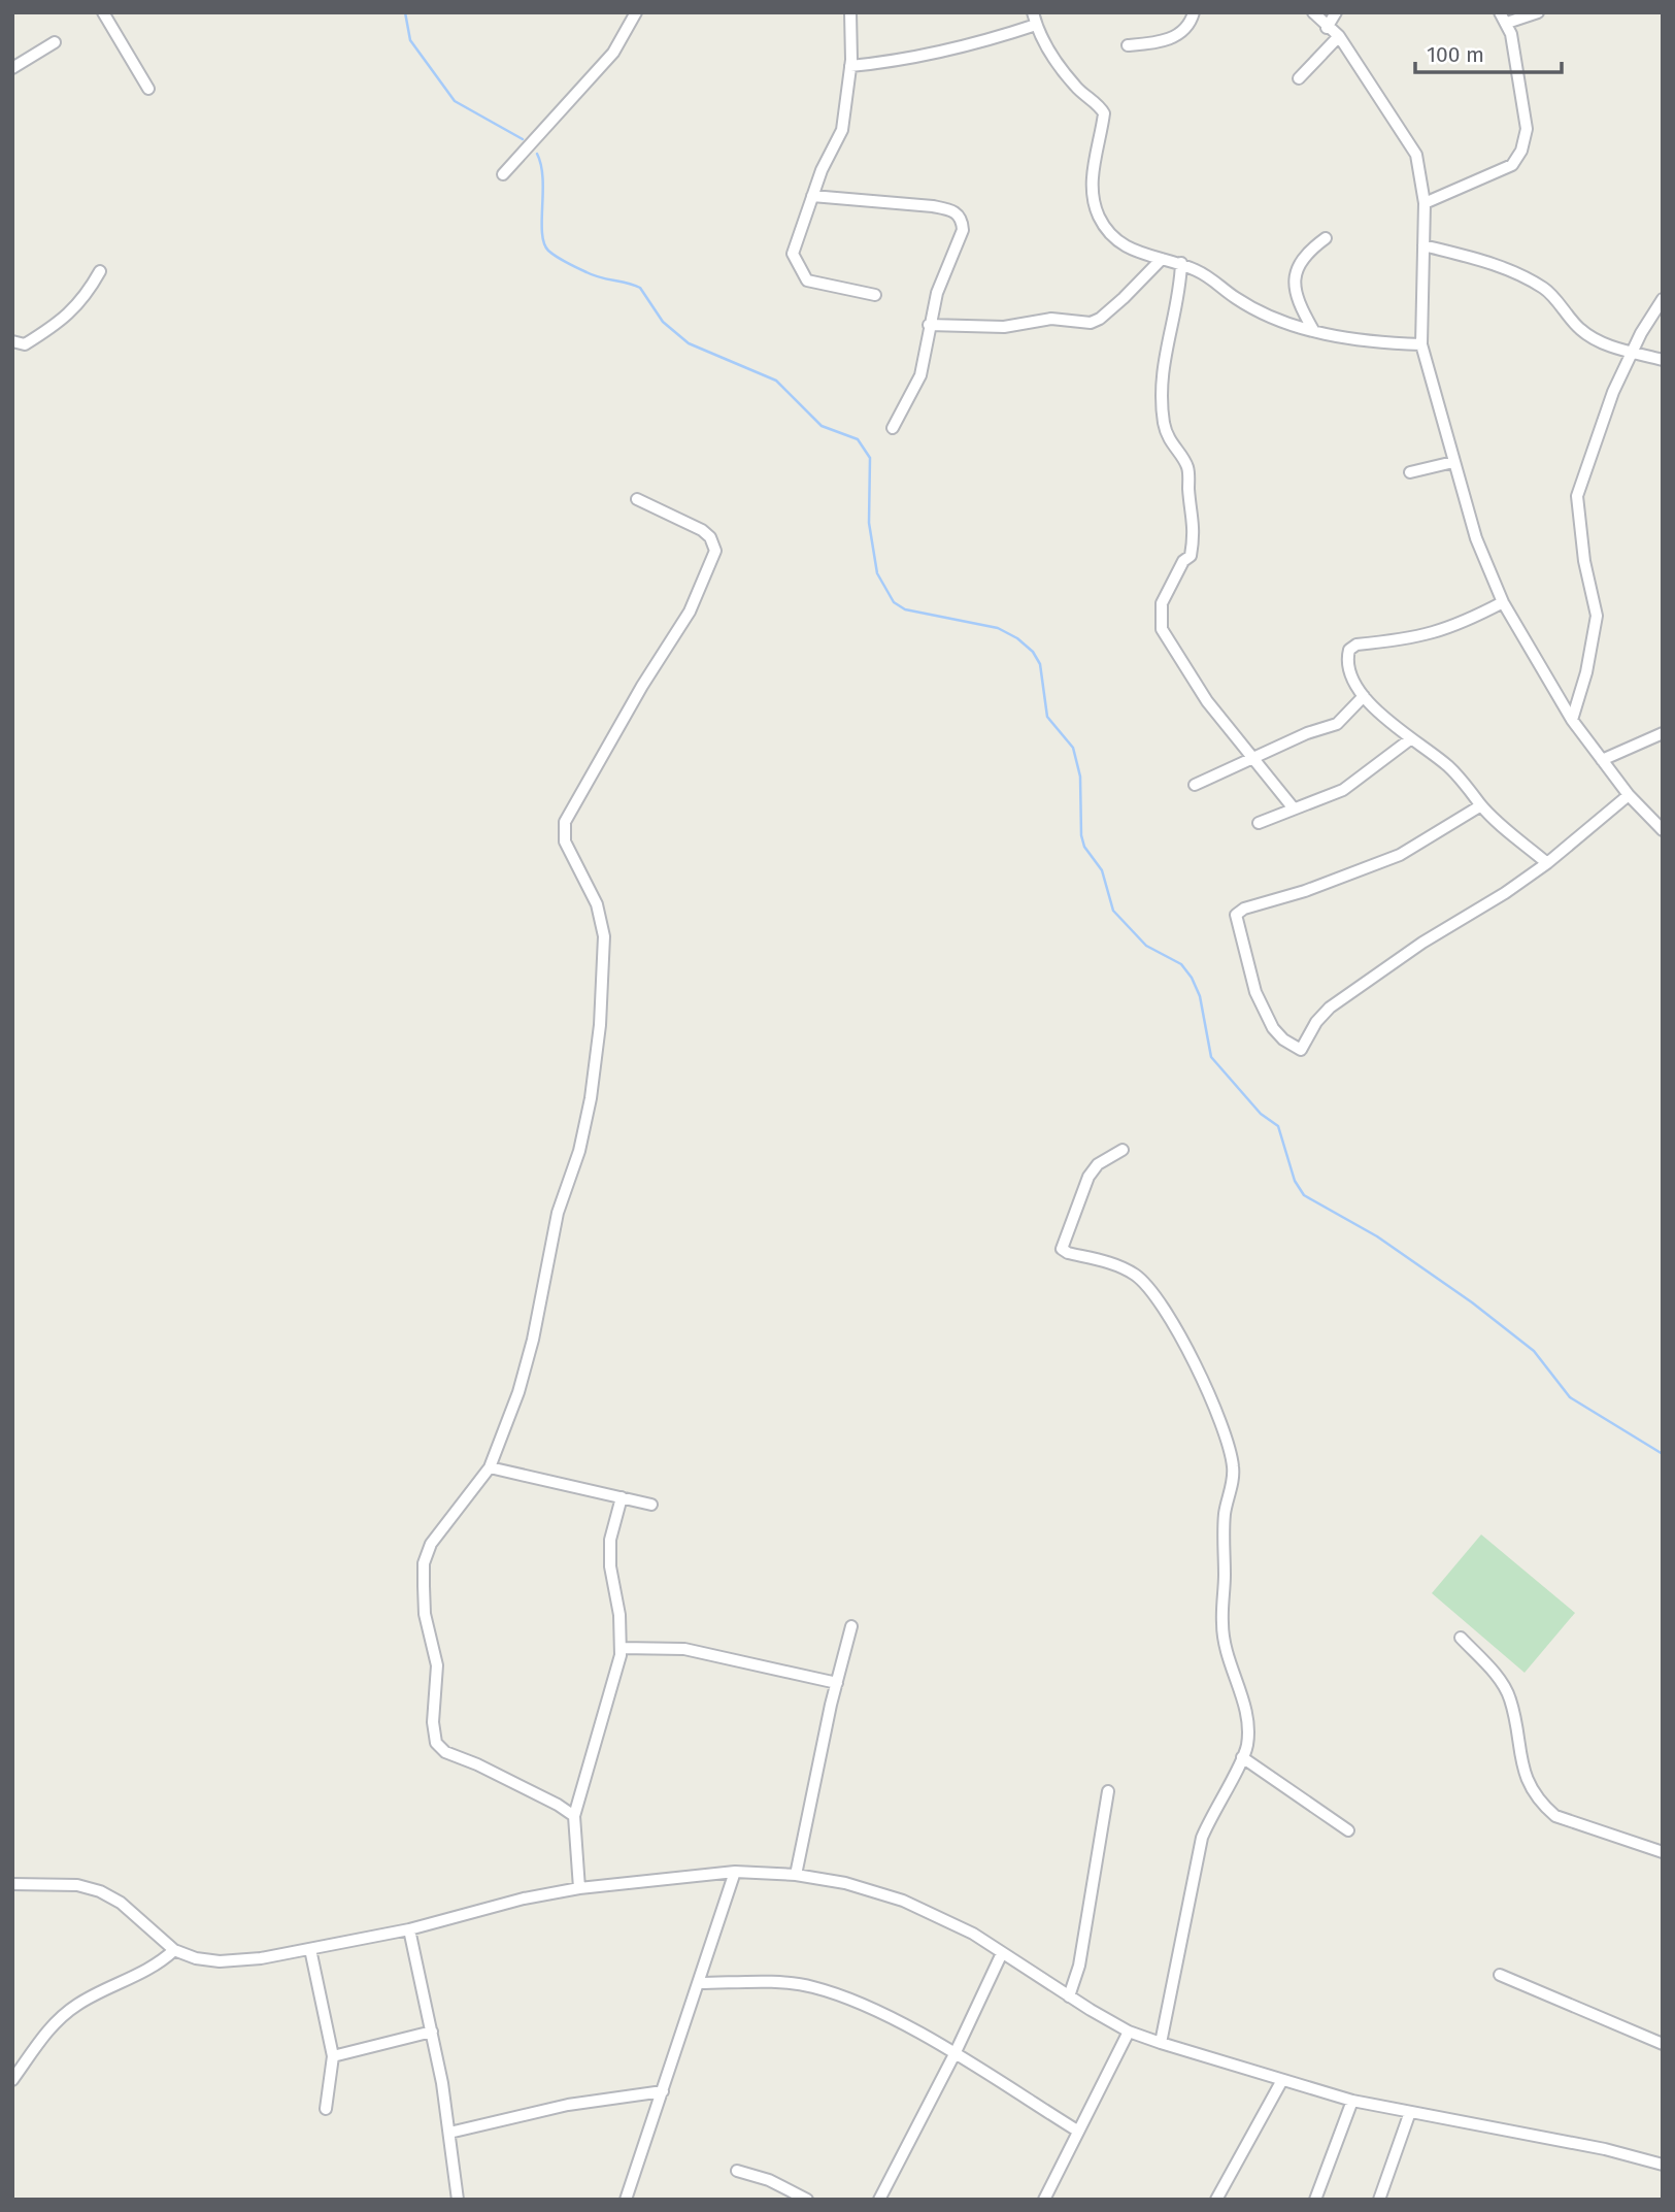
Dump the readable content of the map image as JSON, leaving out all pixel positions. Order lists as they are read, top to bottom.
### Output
{
  "scale_bar": "100 m"
}
